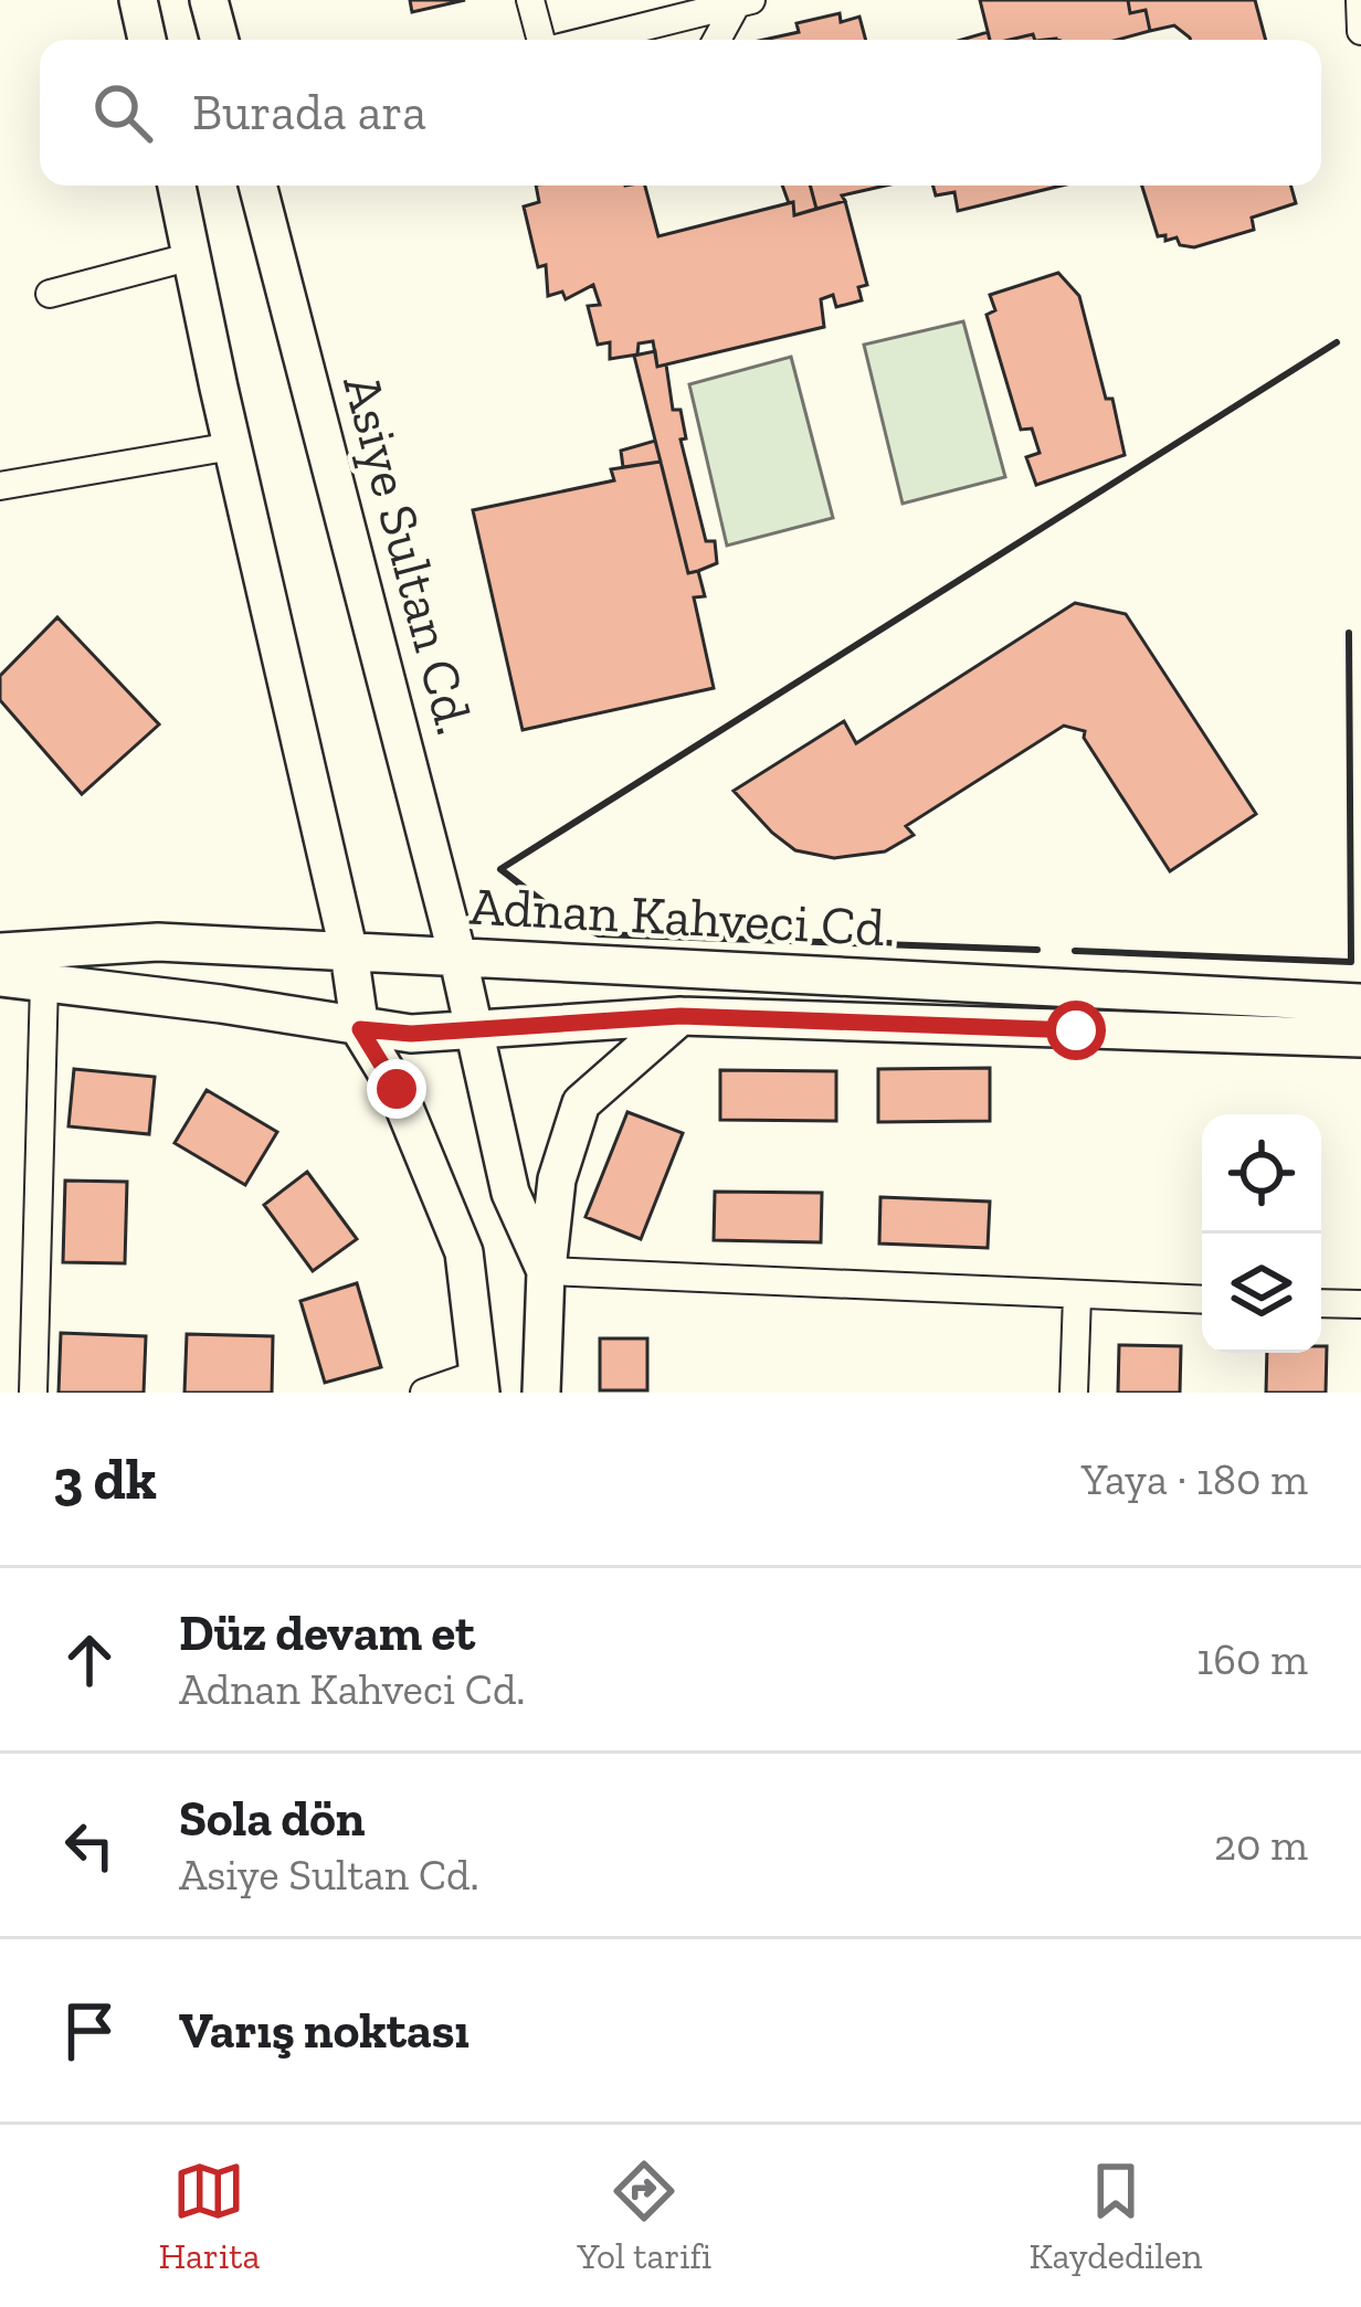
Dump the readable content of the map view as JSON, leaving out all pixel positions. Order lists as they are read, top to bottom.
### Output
{
  "streets": {
    "street": ["Asiye Sultan Cd.", "Adnan Kahveci Cd."]
  },
  "crossings": [
    ["Asiye Sultan Cd.", "Adnan Kahveci Cd."]
  ],
  "page": {
    "search": "Burada ara",
    "heading": ["3 dk", "Yaya · 180 m"],
    "list": [
      ["Düz devam et", "Adnan Kahveci Cd.", "160 m"],
      ["Sola dön", "Asiye Sultan Cd.", "20 m"],
      "Varış noktası"
    ],
    "nav": ["Harita", "Yol tarifi", "Kaydedilen"]
  }
}
